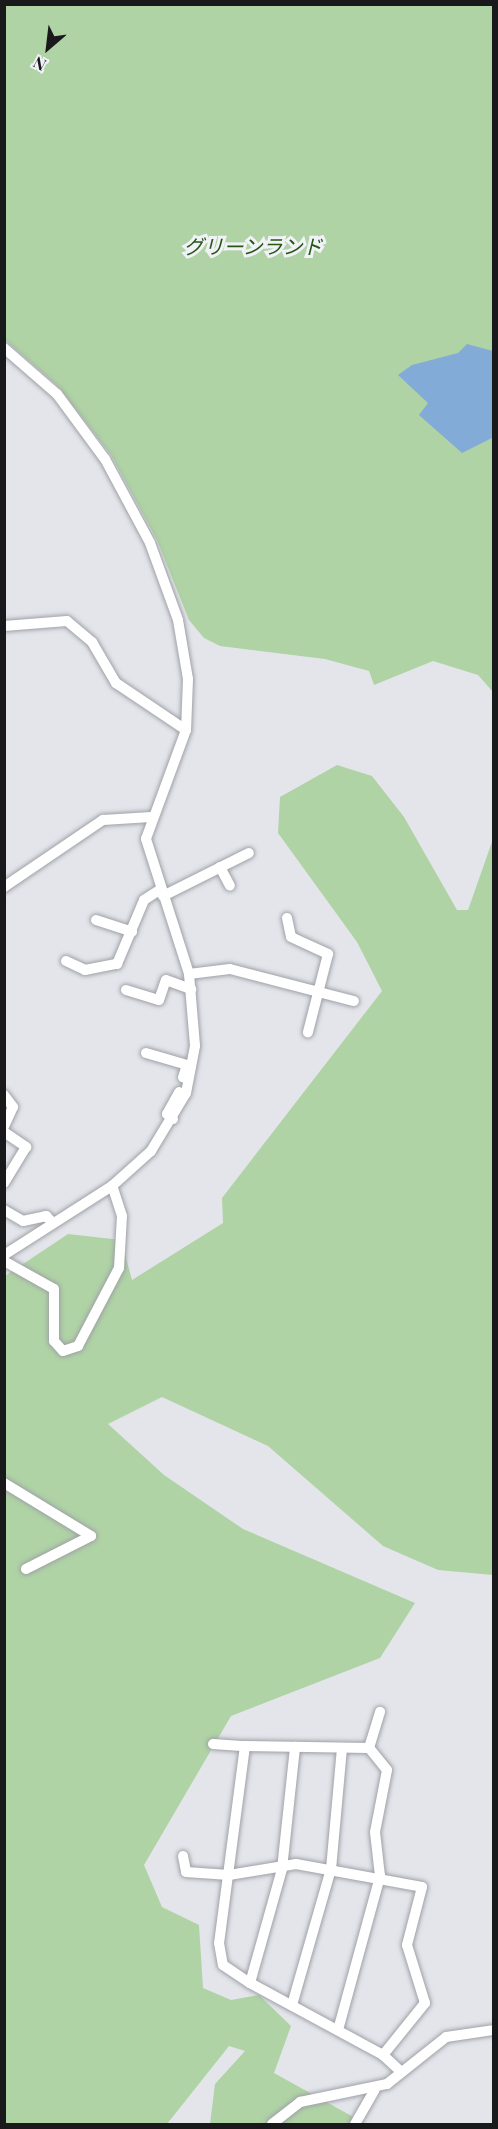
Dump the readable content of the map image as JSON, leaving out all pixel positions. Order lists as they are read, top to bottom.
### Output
{
  "parks": ["グリーンランド"],
  "north": "bottom left"
}
